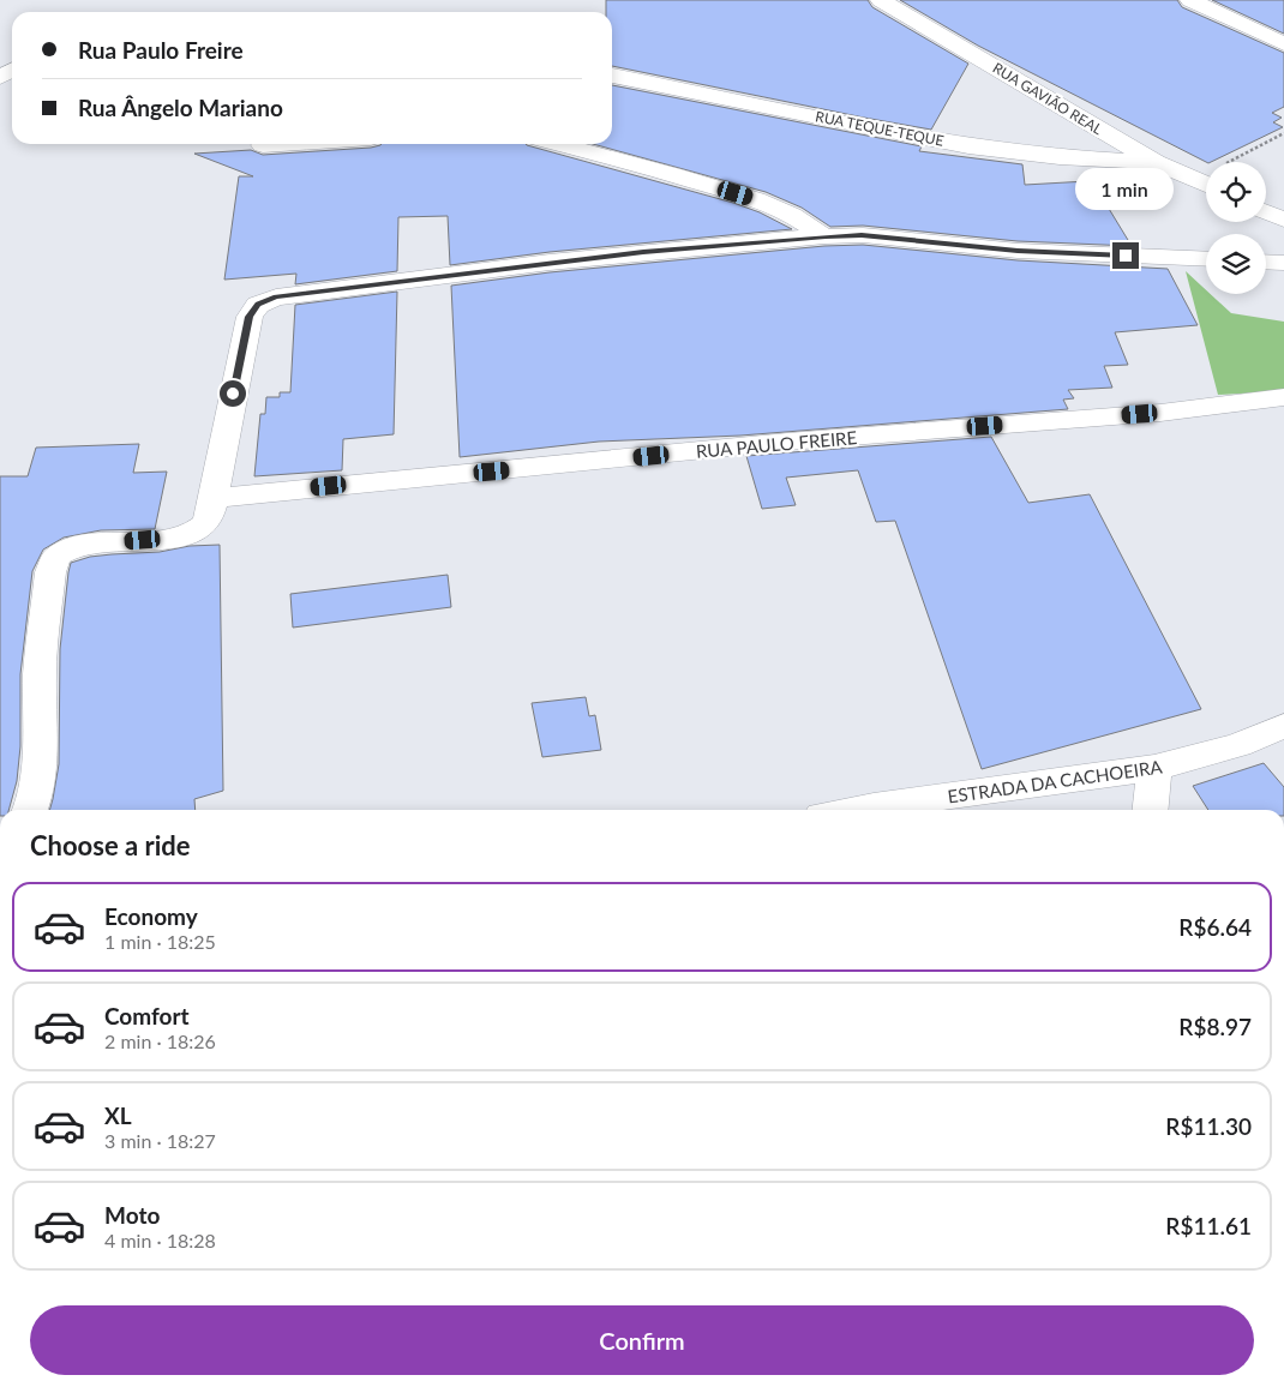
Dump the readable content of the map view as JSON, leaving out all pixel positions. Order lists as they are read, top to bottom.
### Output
{
  "streets": {
    "street": [
      "RUA GAVIÃO REAL",
      "RUA TEQUE-TEQUE",
      "RUA PAULO FREIRE",
      "ESTRADA DA CACHOEIRA"
    ]
  },
  "crossings": [
    ["RUA GAVIÃO REAL", "RUA TEQUE-TEQUE"]
  ],
  "page": {
    "banner": ["Rua Paulo Freire", "Rua Ângelo Mariano"],
    "bubble": "1 min",
    "heading": "Choose a ride",
    "list": [
      {
        "name": "Economy",
        "note": "1 min · 18:25",
        "value": "R$6.64"
      },
      {
        "name": "Comfort",
        "note": "2 min · 18:26",
        "value": "R$8.97"
      },
      {
        "name": "XL",
        "note": "3 min · 18:27",
        "value": "R$11.30"
      },
      {
        "name": "Moto",
        "note": "4 min · 18:28",
        "value": "R$11.61"
      }
    ],
    "buttons": "Confirm"
  }
}
